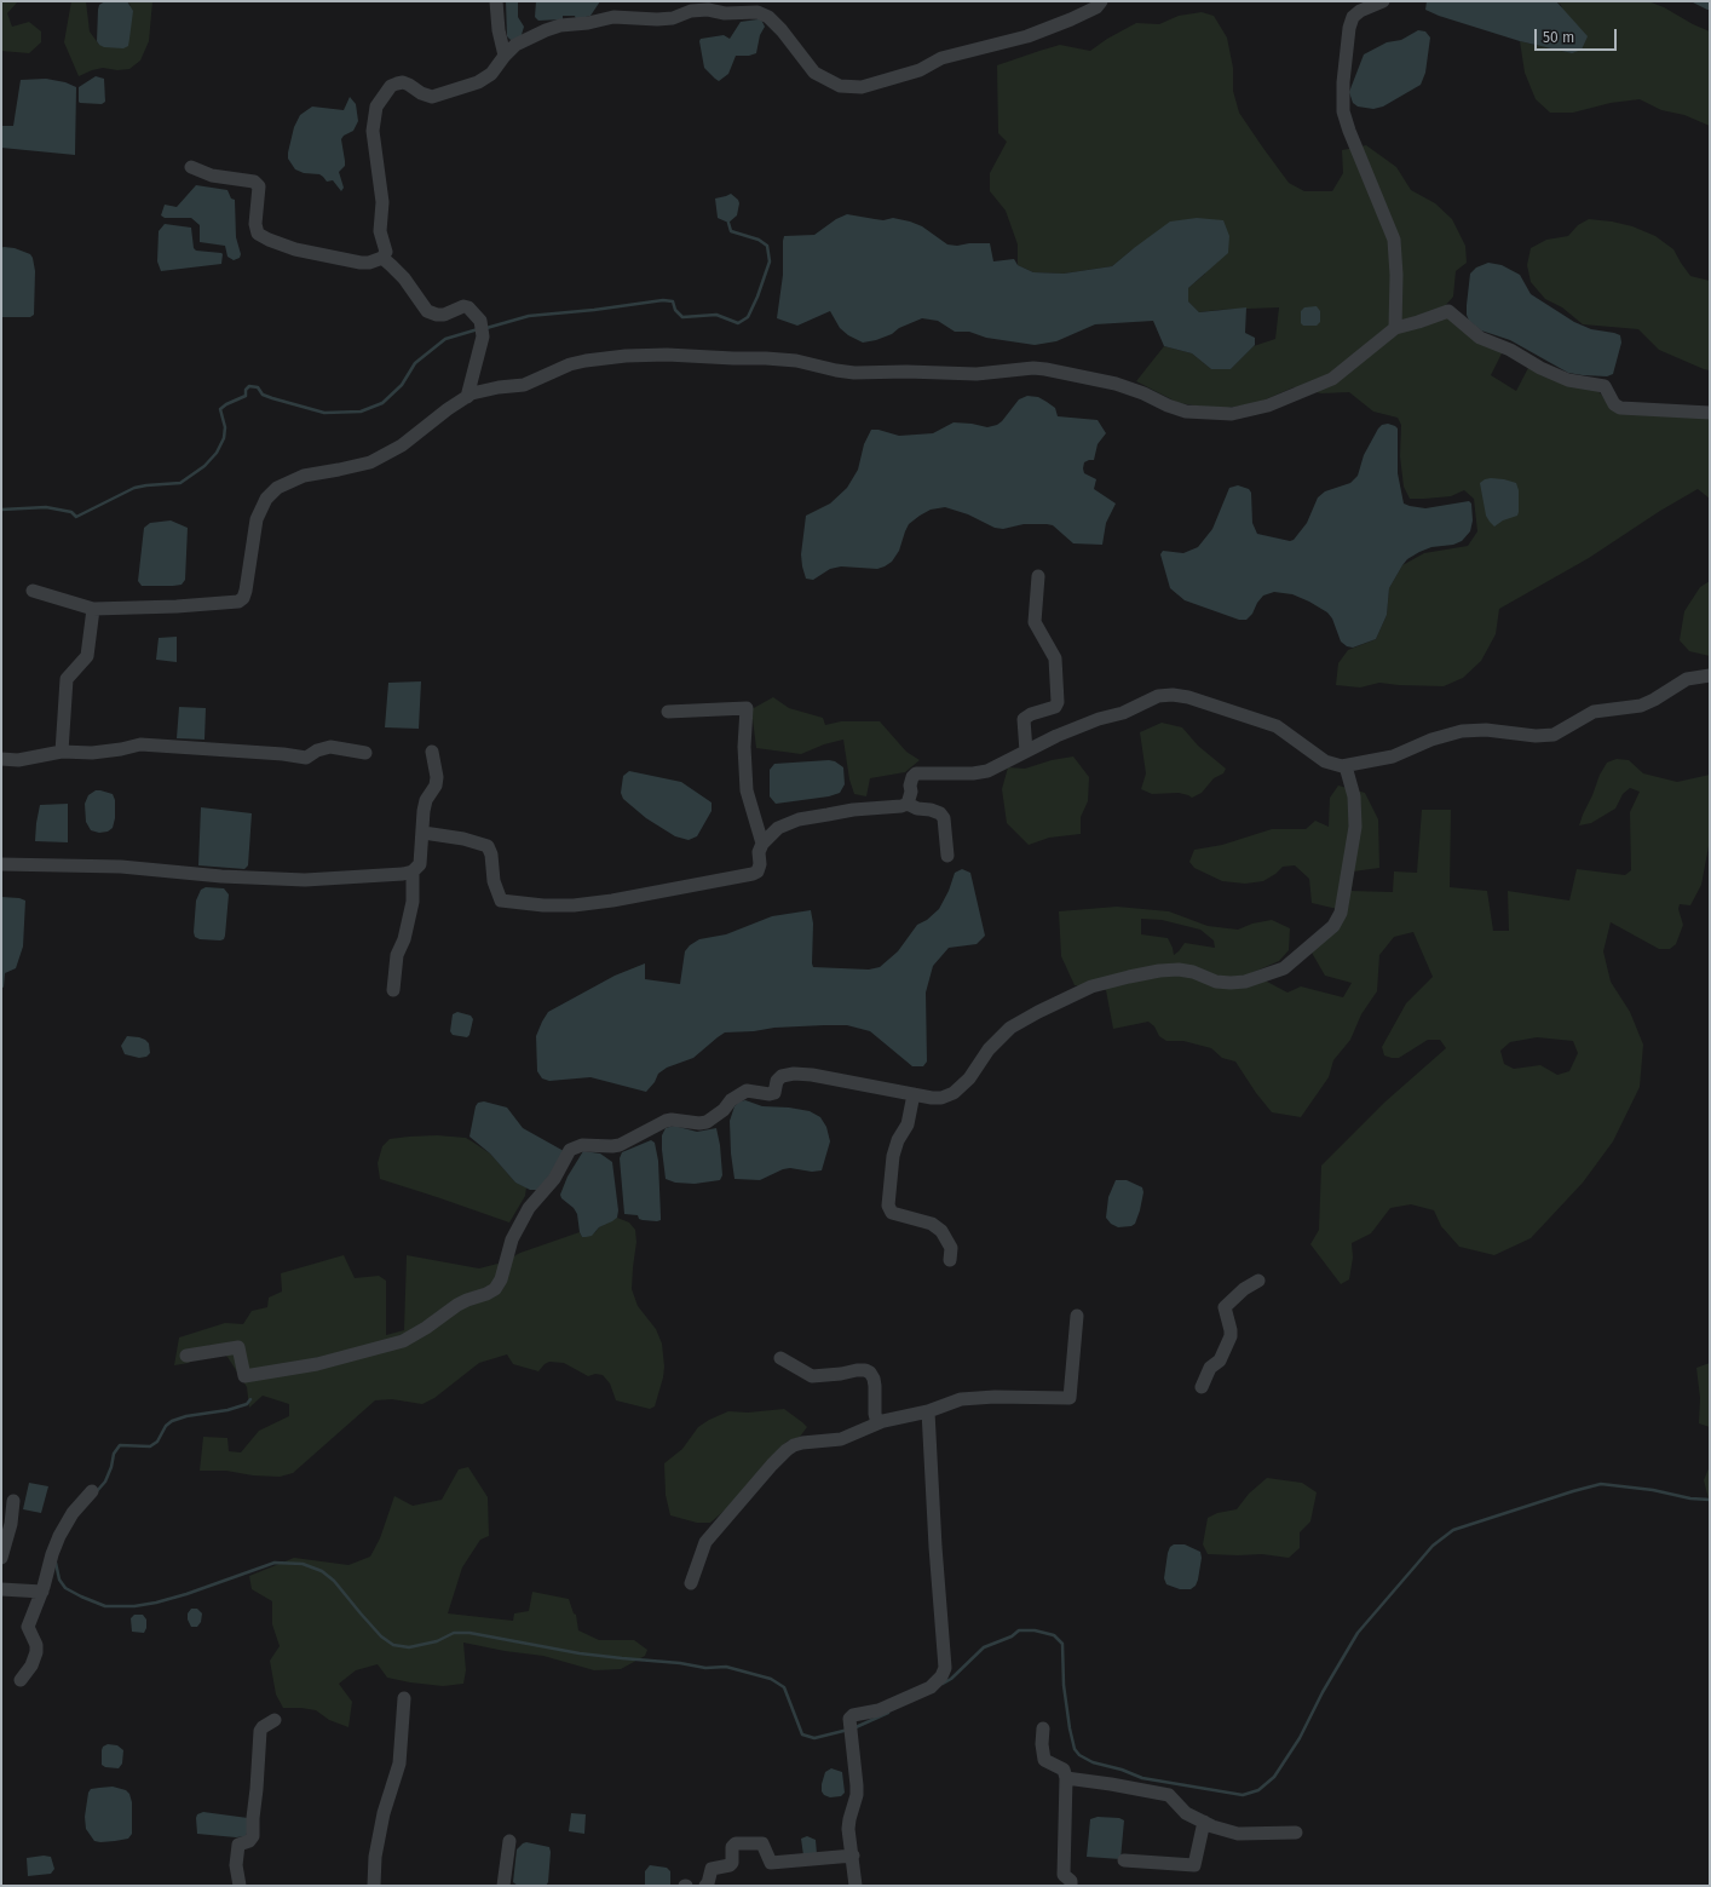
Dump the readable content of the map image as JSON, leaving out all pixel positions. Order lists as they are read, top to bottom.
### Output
{
  "scale_bar": "50 m"
}
